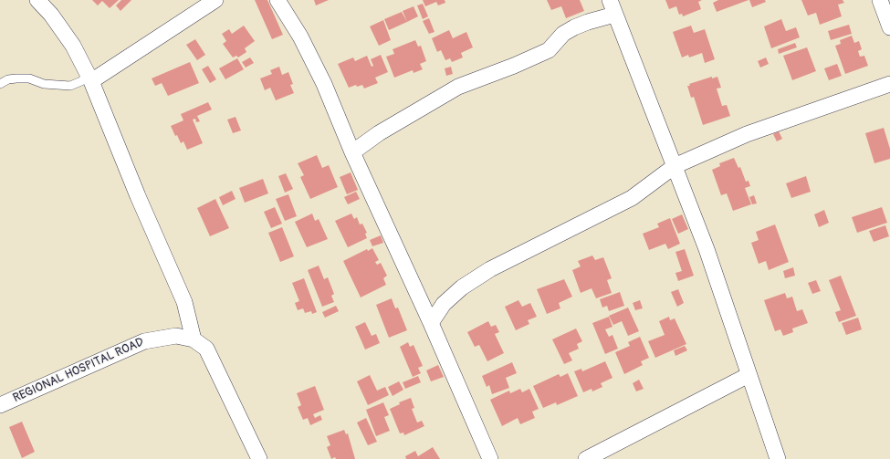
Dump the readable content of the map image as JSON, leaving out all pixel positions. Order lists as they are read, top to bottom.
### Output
{
  "streets": {
    "street": ["REGIONAL HOSPITAL ROAD"]
  }
}
